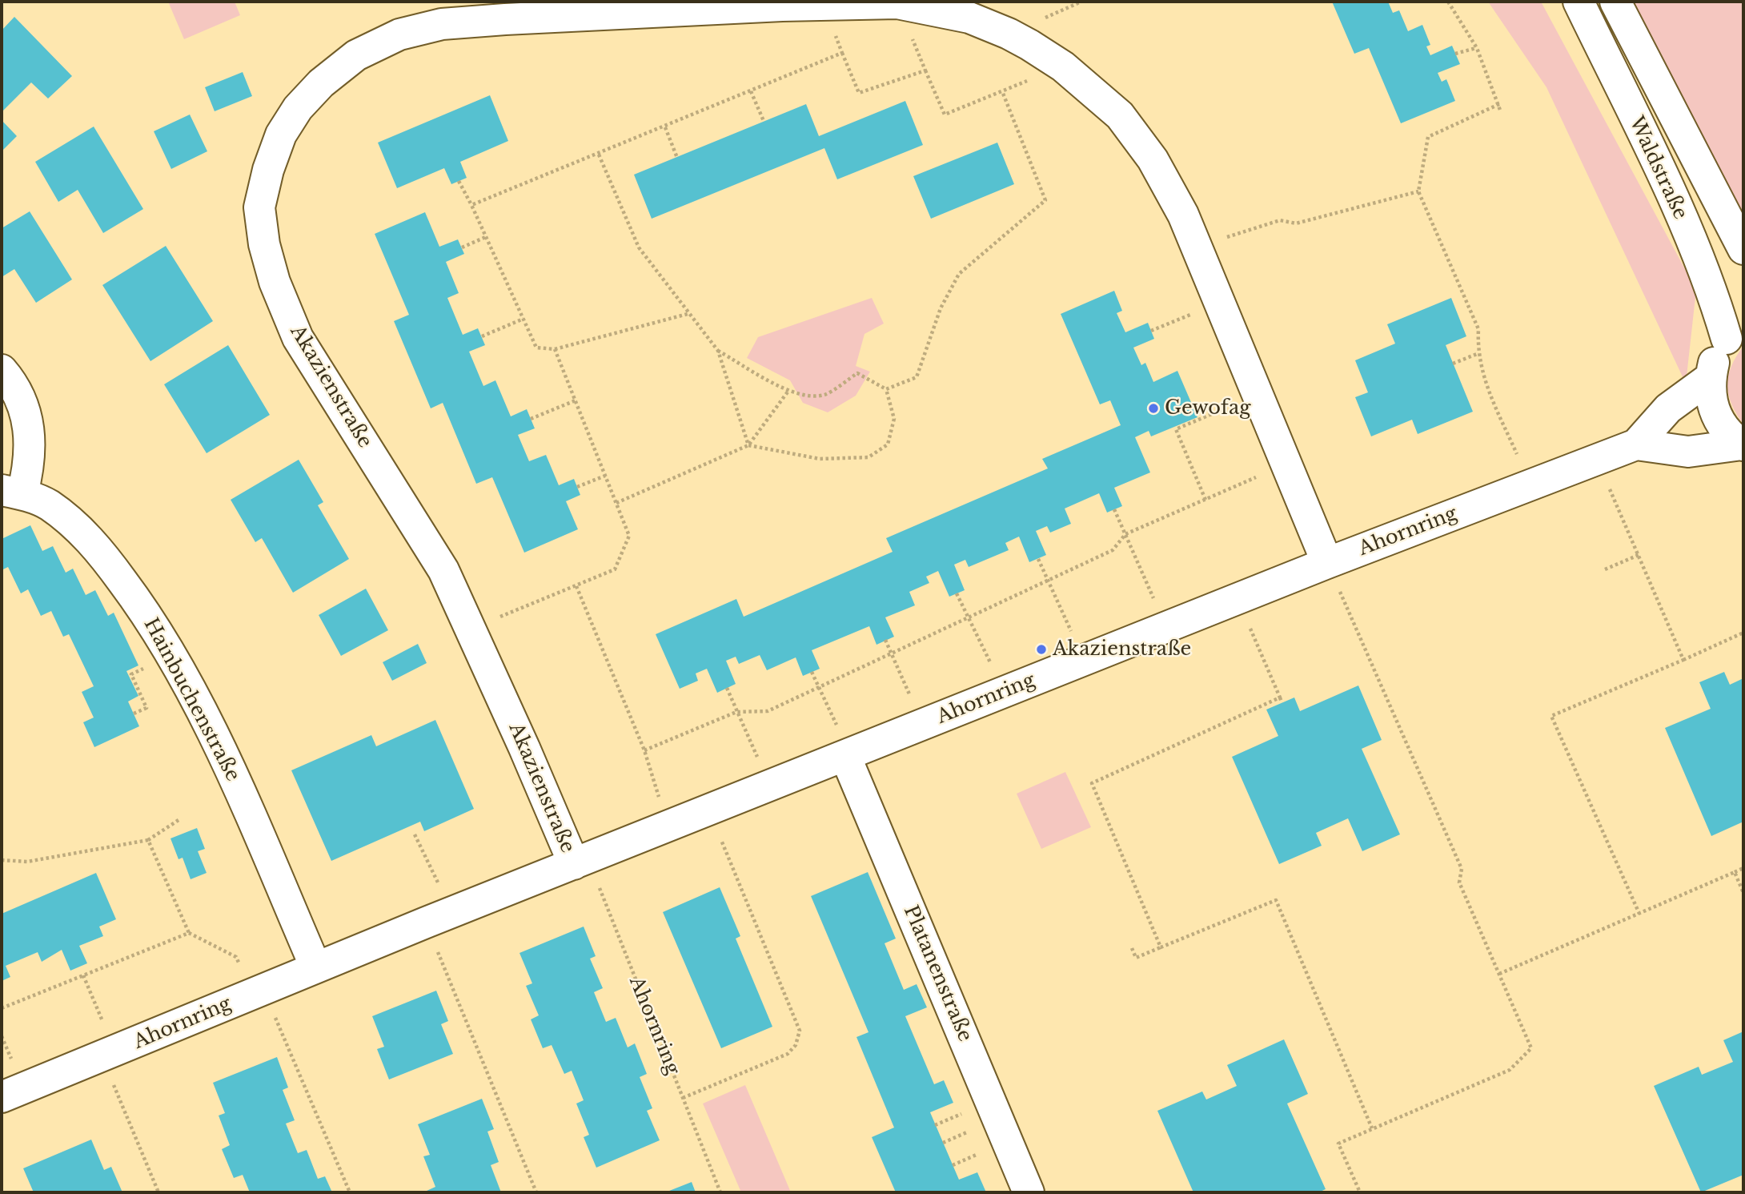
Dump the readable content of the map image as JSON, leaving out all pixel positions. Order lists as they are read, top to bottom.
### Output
{
  "streets": {
    "street": [
      "Waldstraße",
      "Akazienstraße",
      "Ahornring",
      "Hainbuchenstraße",
      "Platanenstraße"
    ]
  },
  "crossings": [
    ["Waldstraße", "Ahornring"],
    ["Akazienstraße", "Ahornring"],
    ["Ahornring", "Hainbuchenstraße"],
    ["Ahornring", "Platanenstraße"]
  ],
  "places": ["Gewofag", "Akazienstraße"]
}
